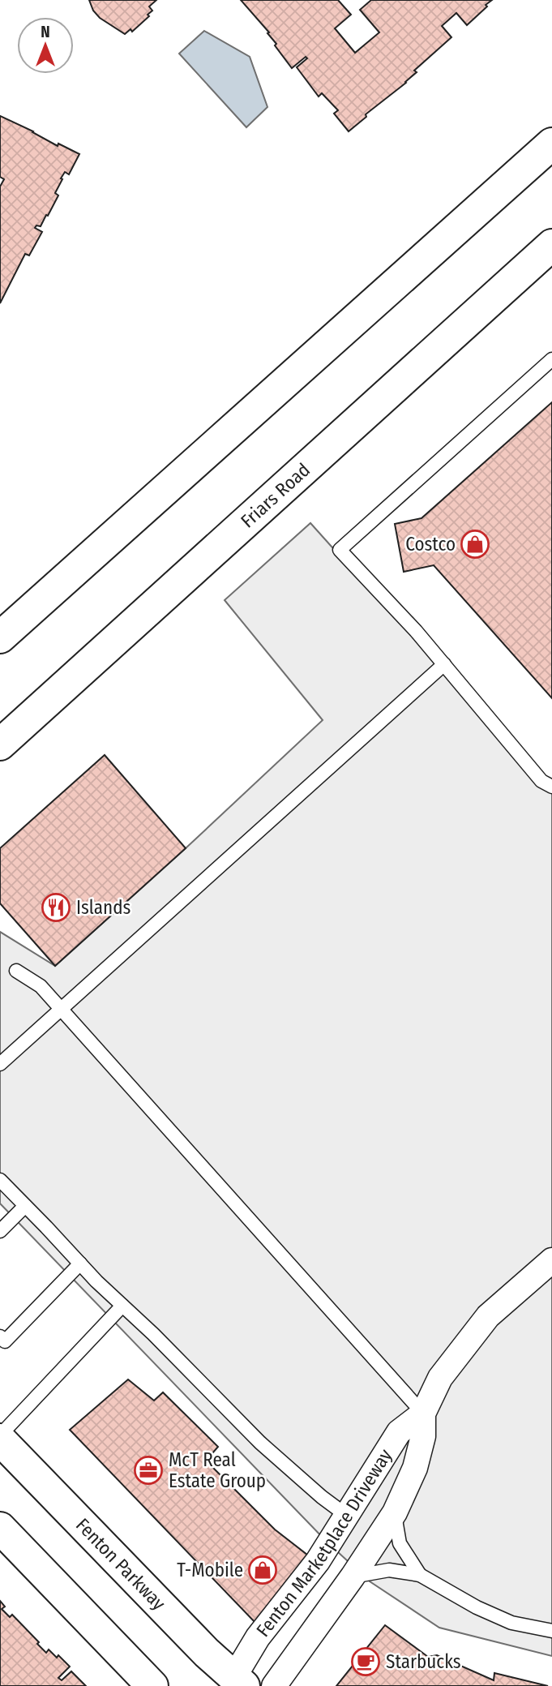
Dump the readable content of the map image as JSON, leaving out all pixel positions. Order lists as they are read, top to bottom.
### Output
{
  "streets": {
    "main road": ["Friars Road", "Fenton Parkway"],
    "street": ["Fenton Marketplace Driveway"]
  },
  "crossings": [
    ["Fenton Marketplace Driveway", "Fenton Parkway"]
  ],
  "places": {
    "shop": ["Costco", "T-Mobile"],
    "restaurant": ["Islands"],
    "office": ["McT Real Estate Group"],
    "cafe": ["Starbucks"]
  },
  "north": "top"
}
